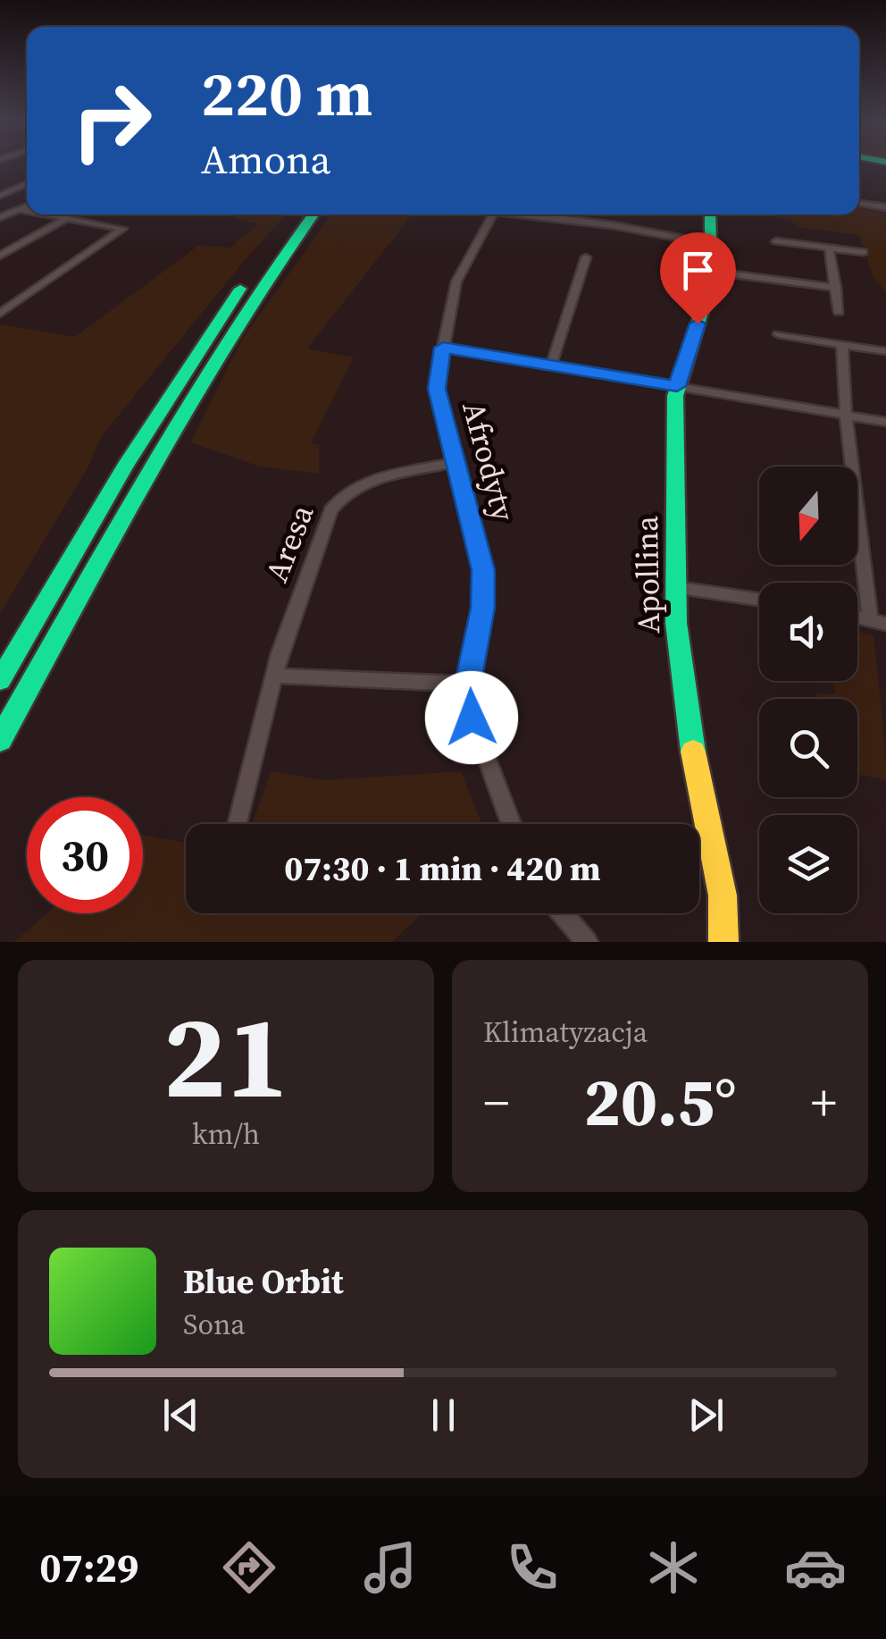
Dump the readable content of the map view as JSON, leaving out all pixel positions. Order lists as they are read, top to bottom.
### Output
{
  "streets": {
    "main road": ["Apollina"],
    "street": ["Afrodyty", "Aresa"]
  },
  "crossings": [
    ["Afrodyty", "Aresa"]
  ],
  "north": "bottom",
  "page": {
    "turn": ["220 m", "Amona"],
    "limit": "30",
    "trip": "07:30 · 1 min · 420 m",
    "tile": [
      ["21", "km/h"],
      "Klimatyzacja"
    ],
    "heat": ["−", "20.5°", "+"],
    "song": ["Blue Orbit", "Sona"],
    "tabs": "07:29"
  }
}
